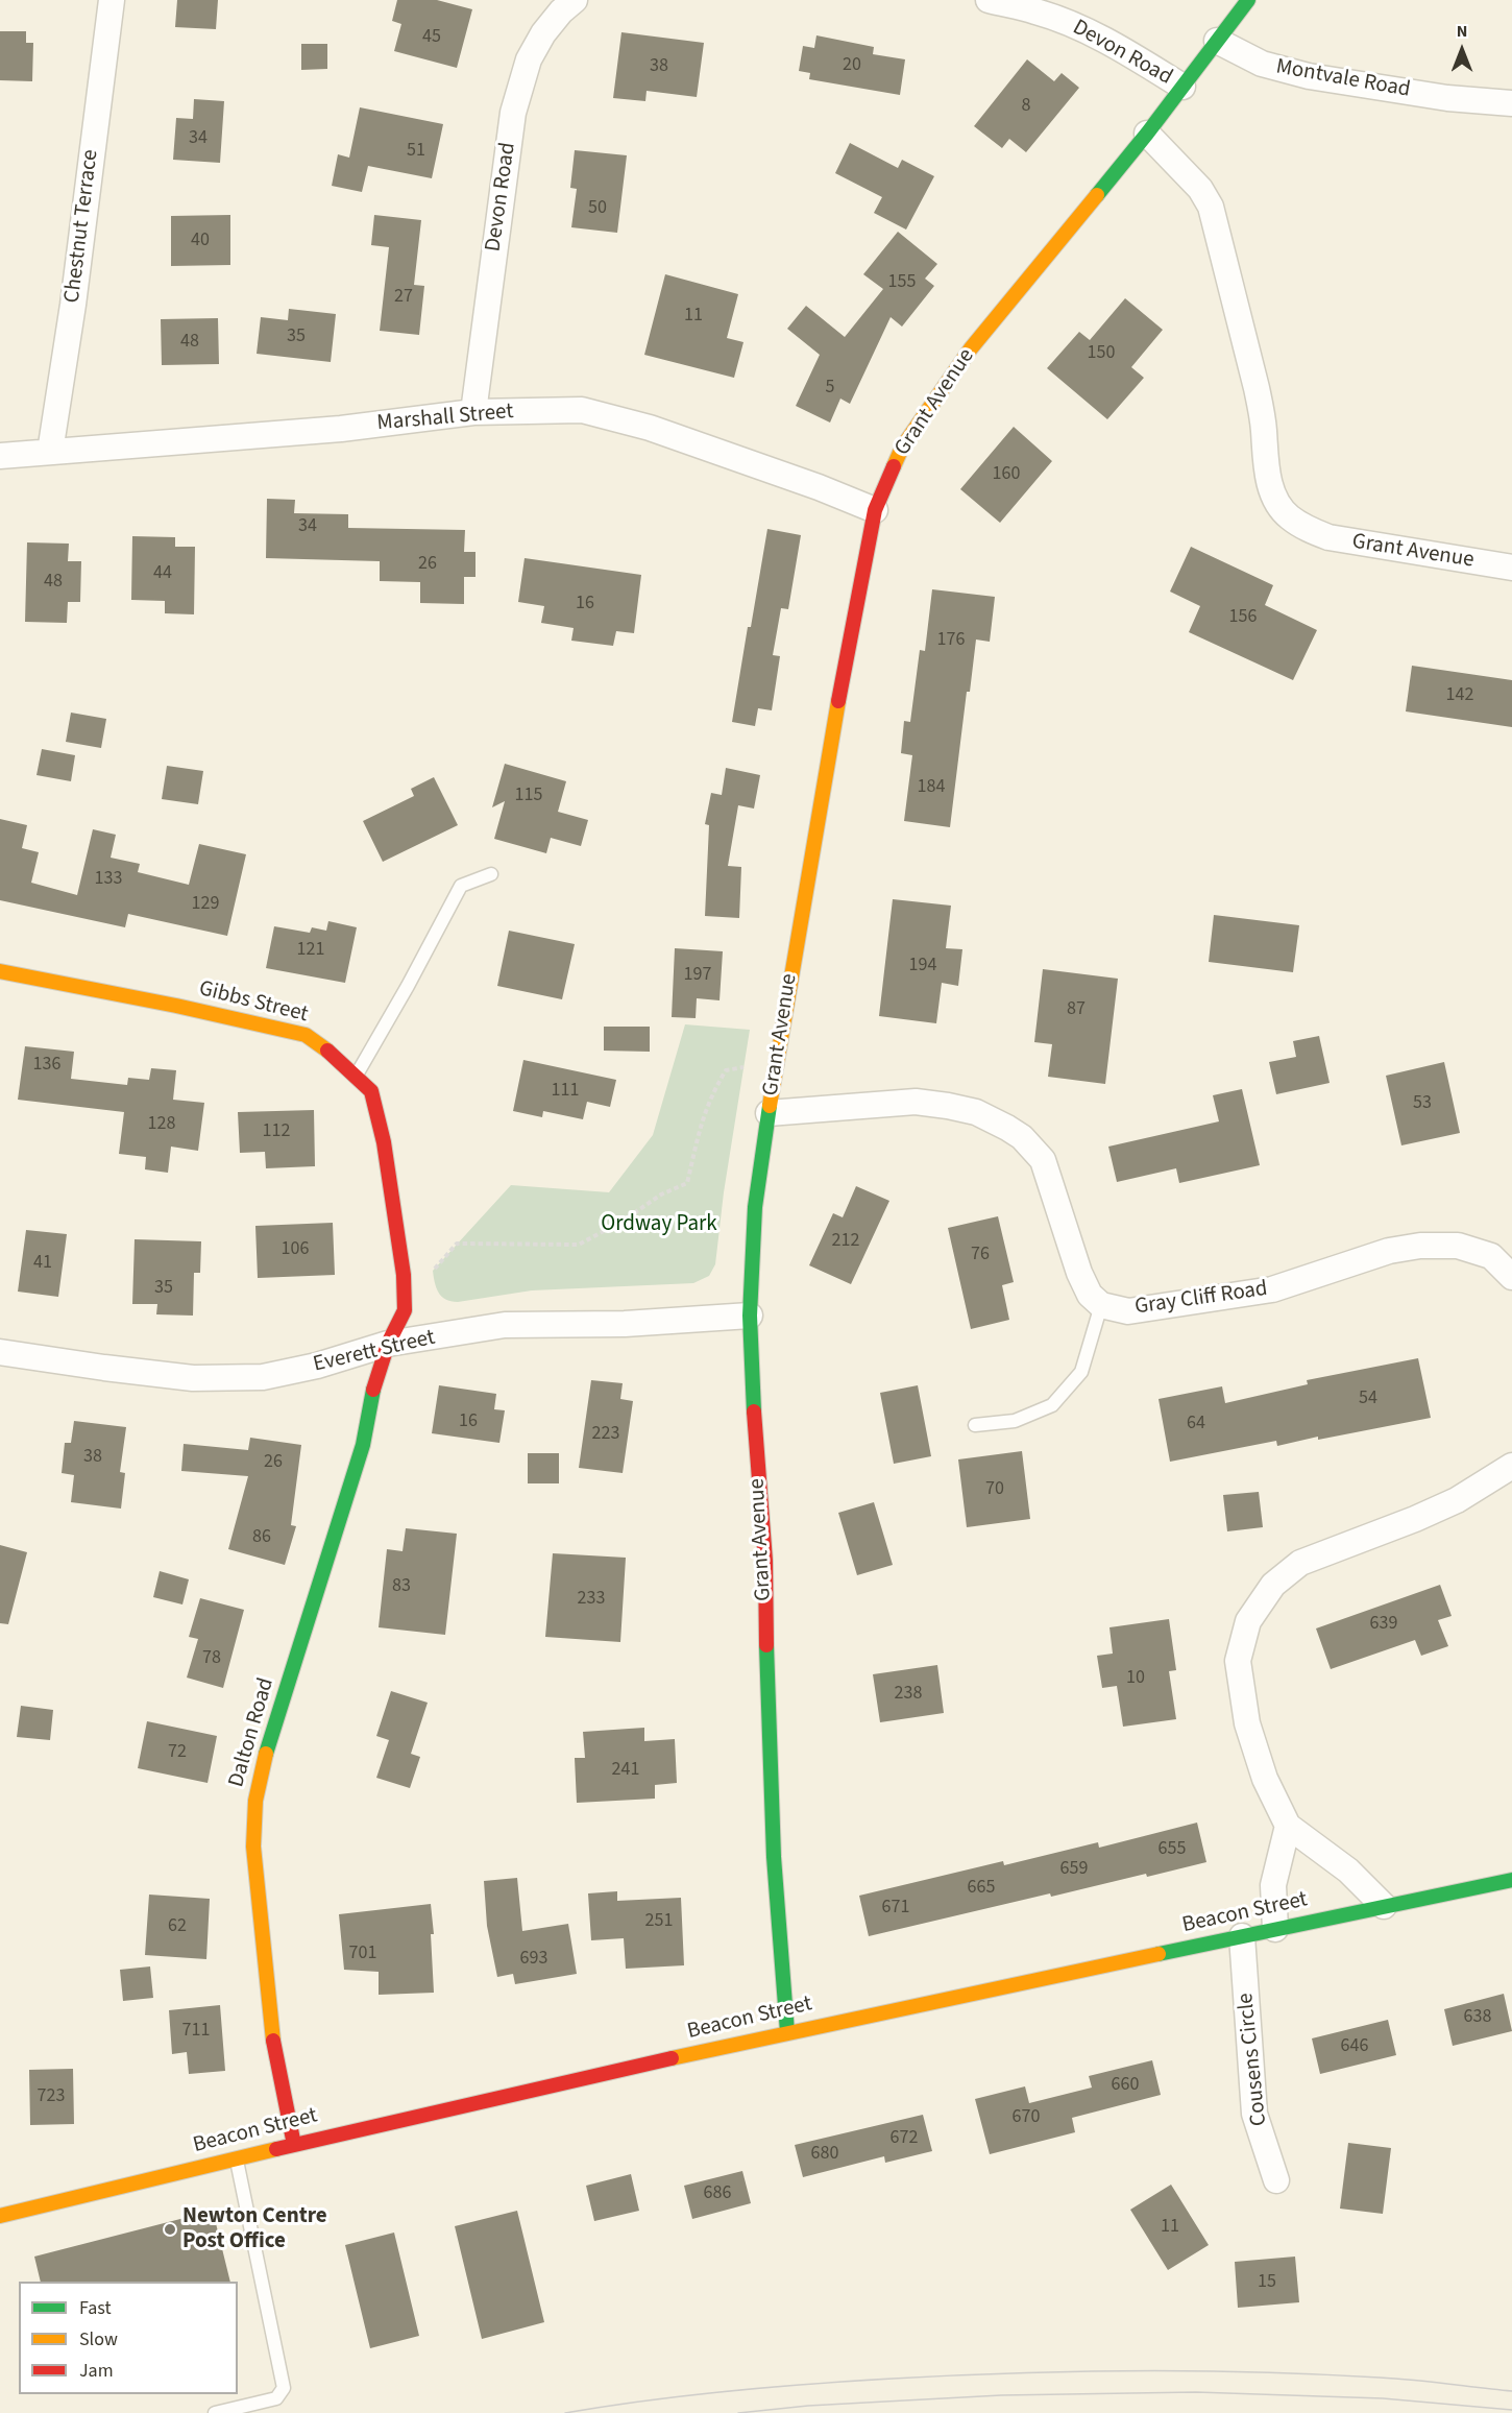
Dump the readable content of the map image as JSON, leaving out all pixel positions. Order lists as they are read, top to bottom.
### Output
{
  "streets": {
    "street": [
      "Devon Road",
      "Montvale Road",
      "Chestnut Terrace",
      "Grant Avenue",
      "Marshall Street",
      "Gibbs Street",
      "Gray Cliff Road",
      "Everett Street",
      "Dalton Road",
      "Beacon Street",
      "Cousens Circle"
    ]
  },
  "crossings": [
    ["Devon Road", "Grant Avenue"],
    ["Devon Road", "Marshall Street"],
    ["Montvale Road", "Grant Avenue"],
    ["Chestnut Terrace", "Marshall Street"],
    ["Grant Avenue", "Marshall Street"],
    ["Grant Avenue", "Gray Cliff Road"],
    ["Grant Avenue", "Everett Street"],
    ["Grant Avenue", "Beacon Street"],
    ["Gibbs Street", "Everett Street"],
    ["Gibbs Street", "Dalton Road"],
    ["Everett Street", "Dalton Road"],
    ["Dalton Road", "Beacon Street"],
    ["Beacon Street", "Cousens Circle"]
  ],
  "parks": ["Ordway Park"],
  "places": ["Newton Centre Post Office"],
  "house_numbers": [
    "45",
    "20",
    "38",
    "8",
    "34",
    "51",
    "50",
    "40",
    "155",
    "27",
    "11",
    "35",
    "48",
    "150",
    "5",
    "160",
    "34",
    "26",
    "44",
    "48",
    "16",
    "156",
    "176",
    "142",
    "184",
    "115",
    "133",
    "129",
    "121",
    "194",
    "197",
    "87",
    "136",
    "111",
    "53",
    "128",
    "112",
    "212",
    "106",
    "76",
    "41",
    "35",
    "54",
    "16",
    "64",
    "223",
    "38",
    "26",
    "70",
    "86",
    "83",
    "233",
    "639",
    "78",
    "10",
    "238",
    "72",
    "241",
    "655",
    "659",
    "665",
    "671",
    "251",
    "62",
    "701",
    "693",
    "638",
    "711",
    "646",
    "660",
    "723",
    "670",
    "672",
    "680",
    "686",
    "11",
    "15"
  ],
  "legend": ["Fast", "Slow", "Jam"],
  "north": "top"
}
